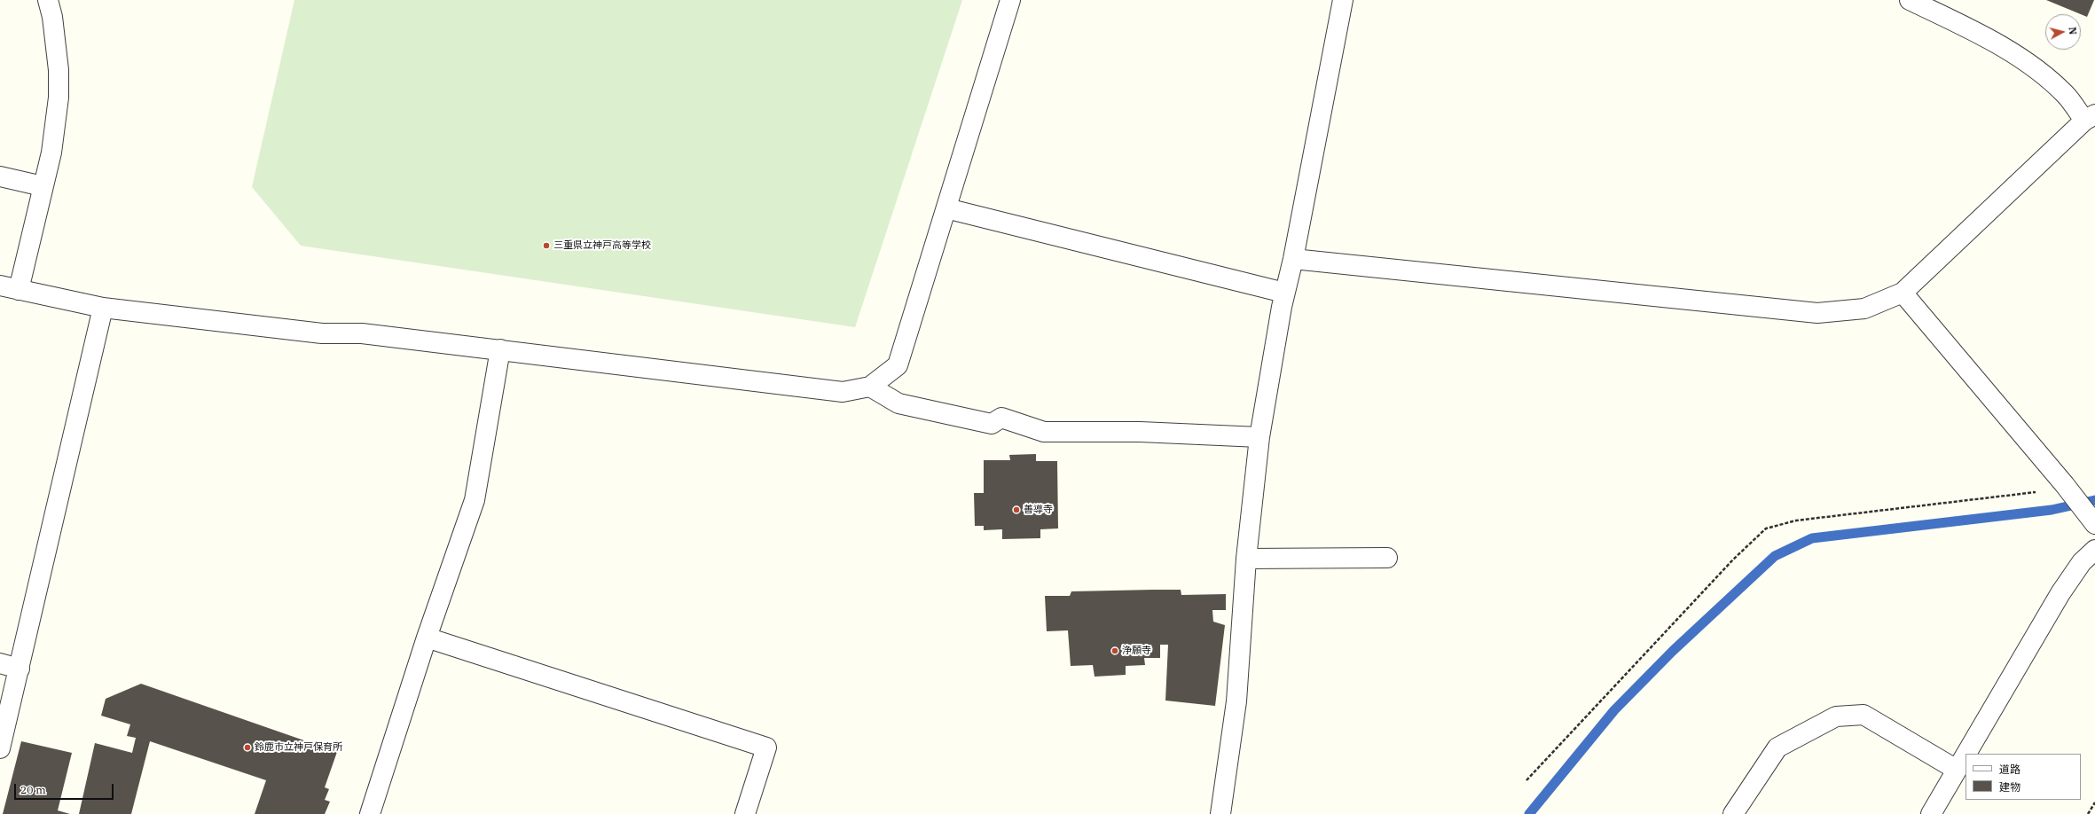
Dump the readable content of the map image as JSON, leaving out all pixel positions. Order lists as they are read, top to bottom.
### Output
{
  "places": [
    "三重県立神戸高等学校",
    "善導寺",
    "浄願寺",
    "鈴鹿市立神戸保育所"
  ],
  "legend": ["道路", "建物"],
  "scale_bar": "20 m",
  "north": "right"
}
